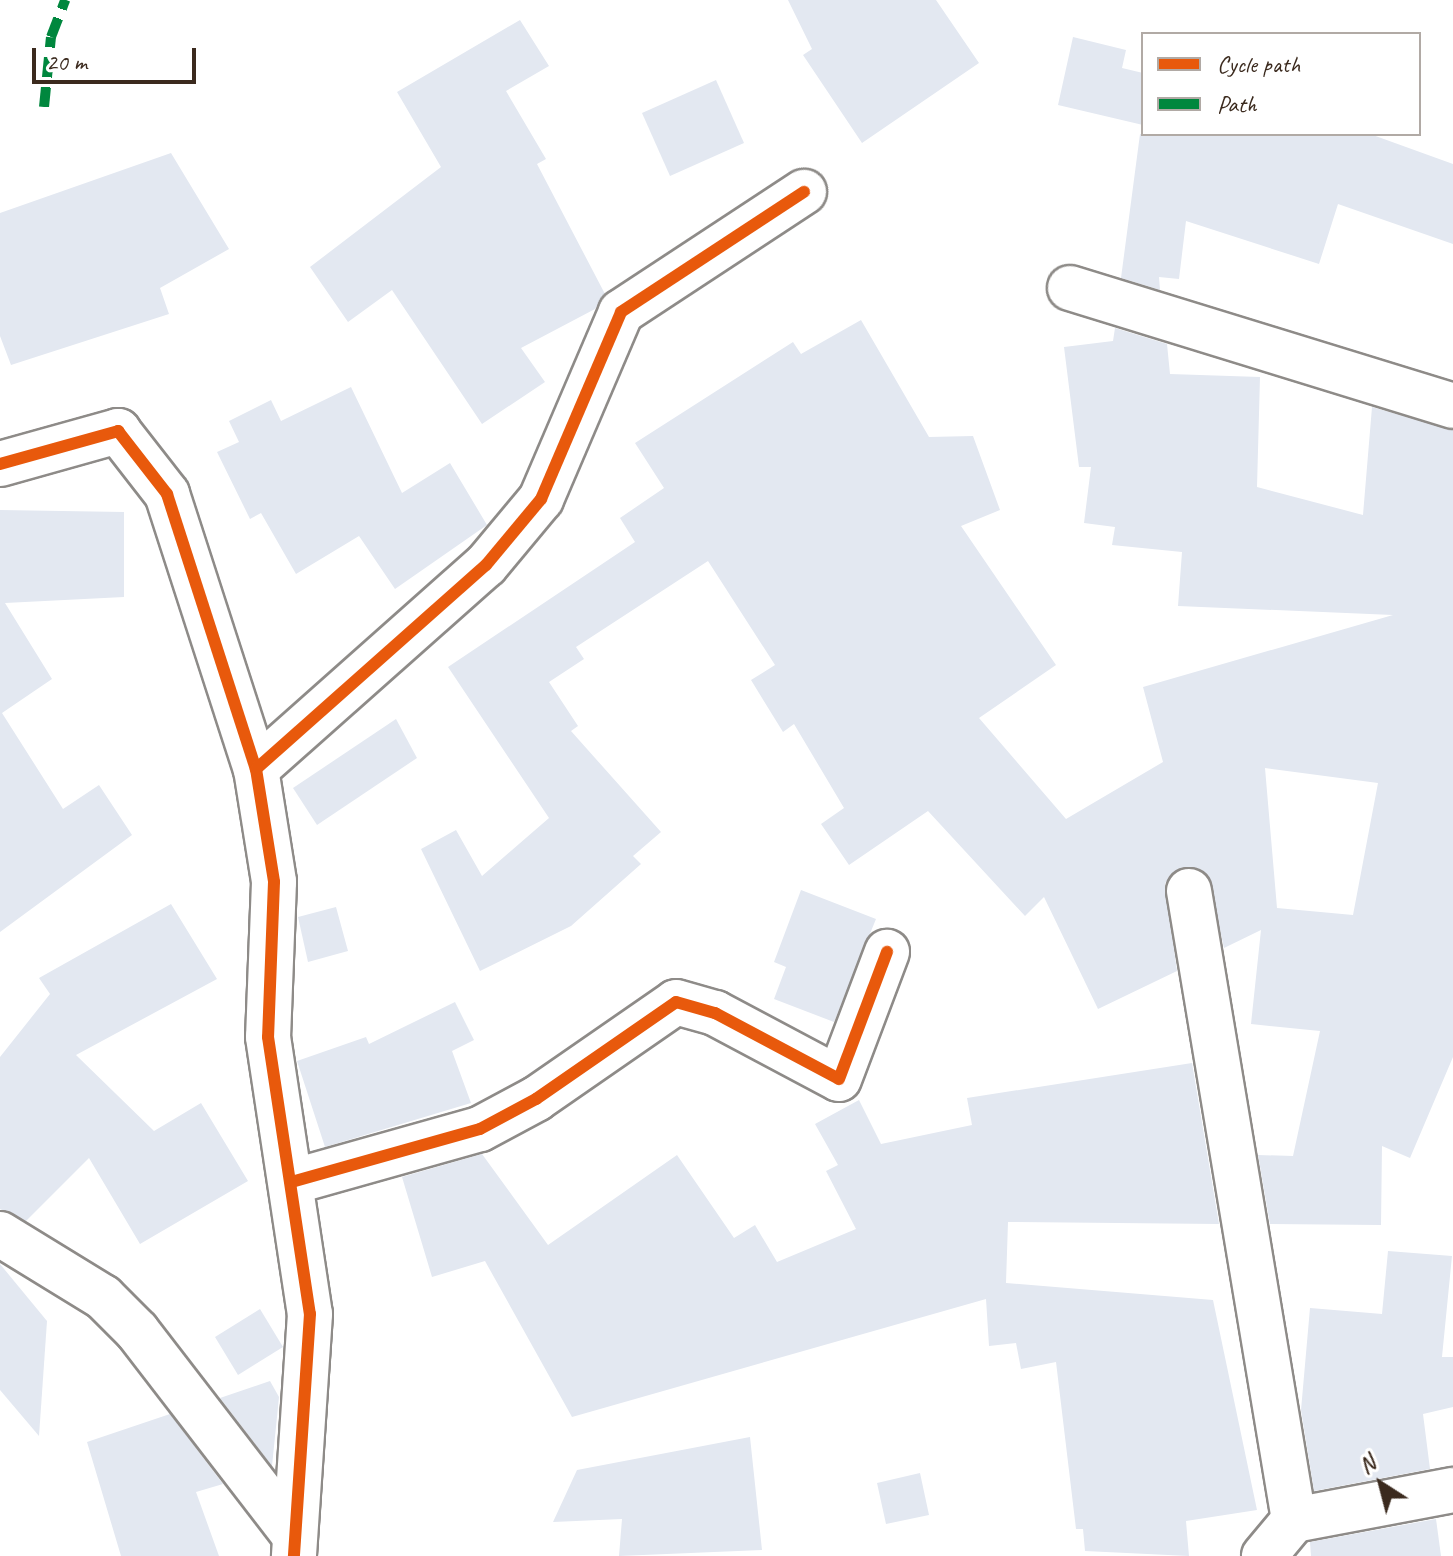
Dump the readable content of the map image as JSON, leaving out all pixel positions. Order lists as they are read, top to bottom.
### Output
{
  "legend": ["Cycle path", "Path"],
  "scale_bar": "20 m",
  "north": "top left"
}
